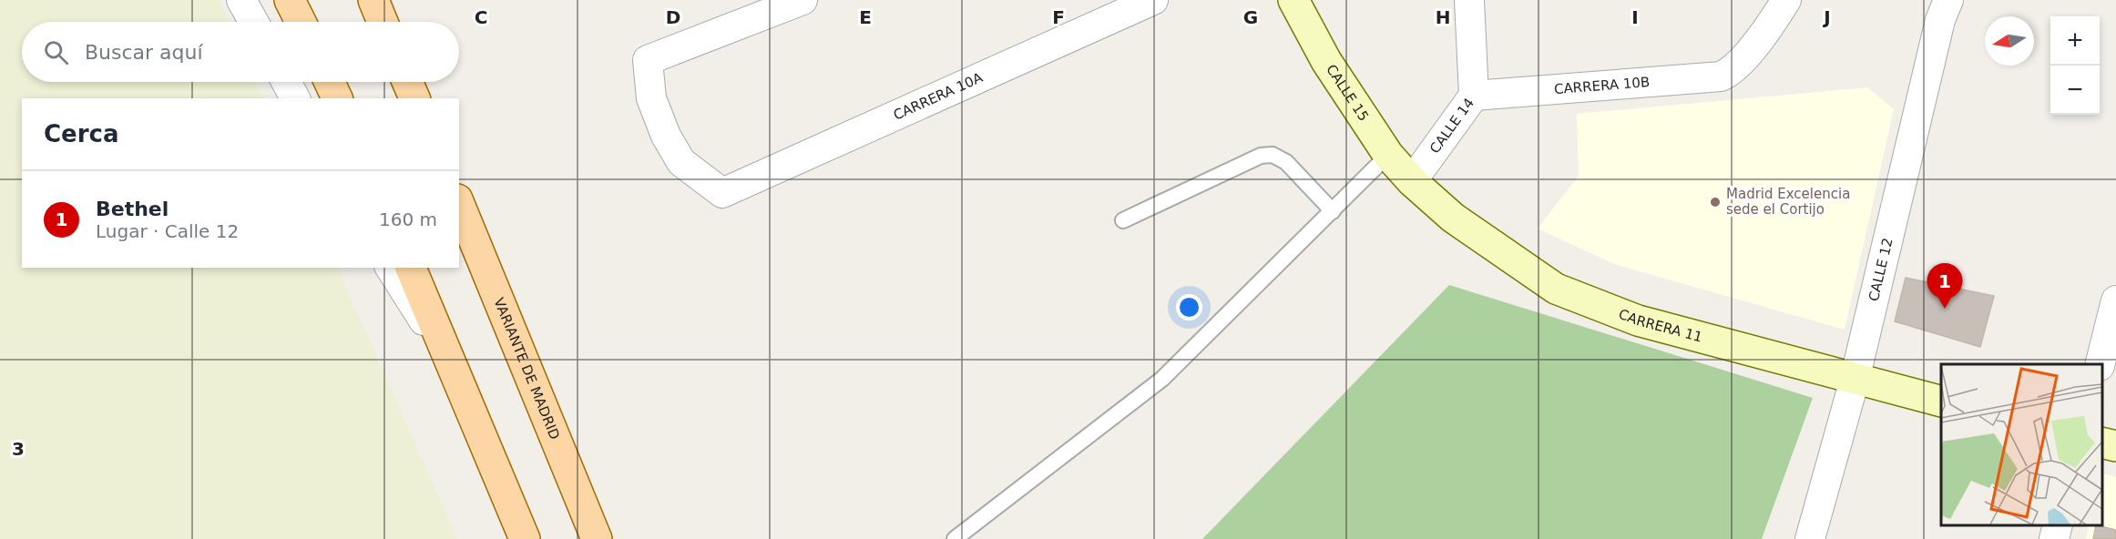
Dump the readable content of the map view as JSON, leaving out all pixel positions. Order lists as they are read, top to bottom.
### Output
{
  "streets": {
    "main road": ["VARIANTE DE MADRID"],
    "street": [
      "CARRERA 10B",
      "CALLE 15",
      "CARRERA 10A",
      "CALLE 14",
      "CALLE 12",
      "CARRERA 11"
    ]
  },
  "crossings": [
    ["CARRERA 10B", "CALLE 14"],
    ["CALLE 15", "CALLE 14"],
    ["CALLE 15", "CARRERA 11"],
    ["CALLE 14", "CARRERA 11"],
    ["CALLE 12", "CARRERA 11"]
  ],
  "places": ["Madrid Excelencia sede el Cortijo"],
  "north": "left",
  "page": {
    "map_buttons": ["+", "−"],
    "search": "Buscar aquí",
    "heading": "Cerca",
    "list": [
      {
        "mark": "1",
        "name": "Bethel",
        "note": "Lugar · Calle 12",
        "value": "160 m"
      }
    ],
    "pins": "1"
  },
  "grid": {
    "columns": [
      "C",
      "D",
      "E",
      "F",
      "G",
      "H",
      "I",
      "J"
    ],
    "rows": ["3"]
  }
}
